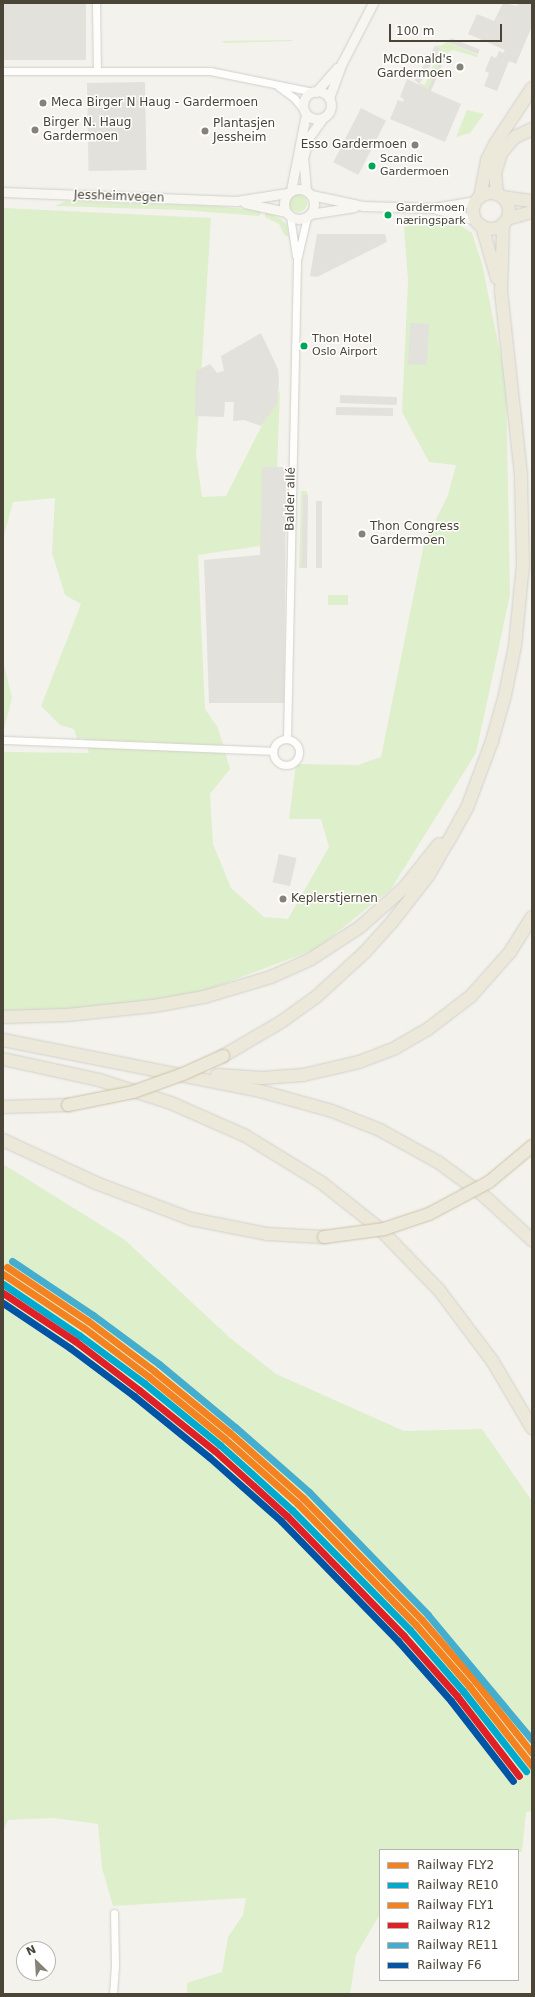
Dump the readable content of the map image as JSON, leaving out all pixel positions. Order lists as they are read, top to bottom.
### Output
{
  "streets": {
    "main road": ["Jessheimvegen"],
    "street": ["Balder allé"]
  },
  "crossings": [
    ["Jessheimvegen", "Balder allé"]
  ],
  "places": [
    "McDonald's Gardermoen",
    "Meca Birger N Haug - Gardermoen",
    "Birger N. Haug Gardermoen",
    "Plantasjen Jessheim",
    "Esso Gardermoen",
    "Scandic Gardermoen",
    "Gardermoen næringspark",
    "Thon Hotel Oslo Airport",
    "Thon Congress Gardermoen",
    "Keplerstjernen"
  ],
  "lines": [
    "rail line RE11",
    "rail line FLY1",
    "rail line FLY2",
    "rail line RE10",
    "rail line R12",
    "rail line F6"
  ],
  "legend": [
    "Railway FLY2",
    "Railway RE10",
    "Railway FLY1",
    "Railway R12",
    "Railway RE11",
    "Railway F6"
  ],
  "scale_bar": "100 m",
  "north": "top left"
}
